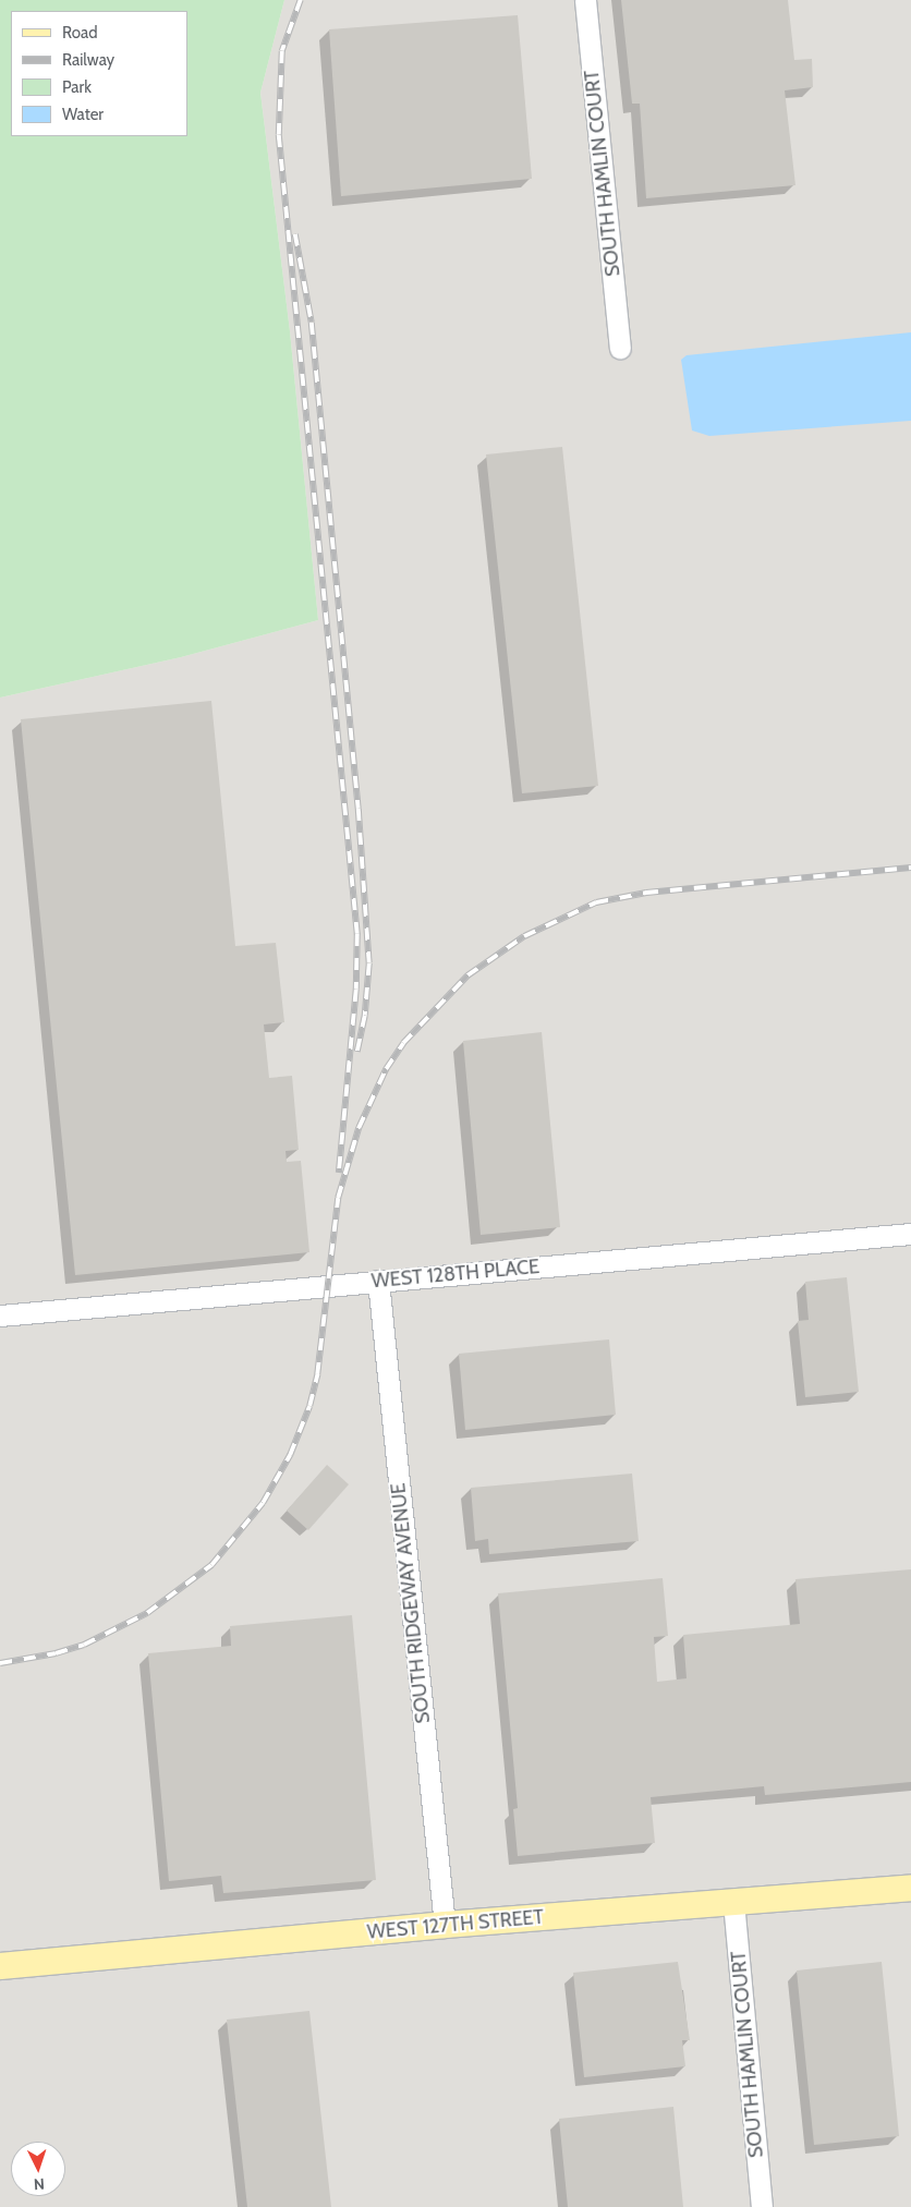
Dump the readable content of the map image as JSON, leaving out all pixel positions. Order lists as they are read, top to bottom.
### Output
{
  "streets": {
    "main road": ["WEST 127TH STREET"],
    "street": ["SOUTH HAMLIN COURT", "WEST 128TH PLACE", "SOUTH RIDGEWAY AVENUE"]
  },
  "crossings": [
    ["SOUTH HAMLIN COURT", "WEST 127TH STREET"],
    ["WEST 128TH PLACE", "SOUTH RIDGEWAY AVENUE"],
    ["SOUTH RIDGEWAY AVENUE", "WEST 127TH STREET"]
  ],
  "legend": [
    "Road",
    "Railway",
    "Park",
    "Water"
  ],
  "north": "bottom"
}
